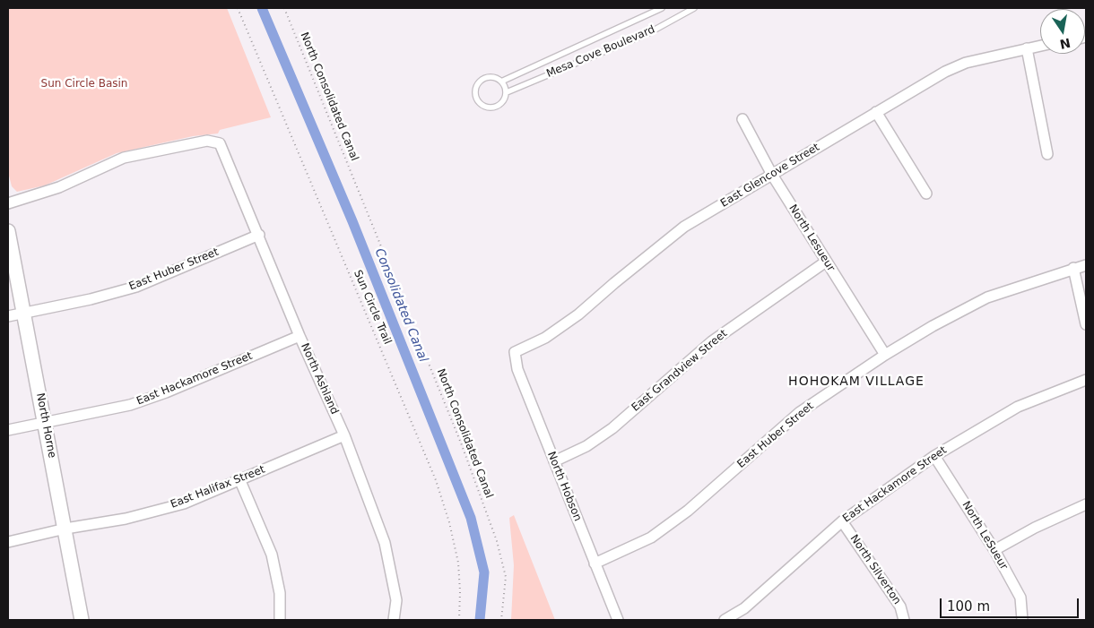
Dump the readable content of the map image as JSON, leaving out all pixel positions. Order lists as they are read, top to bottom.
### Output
{
  "streets": {
    "street": [
      "East Glencove Street",
      "North Lesueur",
      "East Huber Street",
      "East Grandview Street",
      "East Hackamore Street",
      "North Ashland",
      "North Horne",
      "North Hobson",
      "East Halifax Street",
      "North LeSueur",
      "North Silverton"
    ],
    "lane": ["Mesa Cove Boulevard"],
    "path": ["North Consolidated Canal", "Sun Circle Trail"]
  },
  "crossings": [
    ["East Glencove Street", "North Lesueur"],
    ["East Glencove Street", "North Hobson"],
    ["North Lesueur", "East Huber Street"],
    ["North Lesueur", "East Grandview Street"],
    ["East Huber Street", "North Ashland"],
    ["East Huber Street", "North Horne"],
    ["East Huber Street", "North Hobson"],
    ["East Grandview Street", "North Hobson"],
    ["East Hackamore Street", "North Ashland"],
    ["East Hackamore Street", "North Horne"],
    ["East Hackamore Street", "North LeSueur"],
    ["East Hackamore Street", "North Silverton"],
    ["North Ashland", "East Halifax Street"],
    ["North Horne", "East Halifax Street"]
  ],
  "districts": ["HOHOKAM VILLAGE"],
  "water": ["Consolidated Canal"],
  "parks": ["Sun Circle Basin"],
  "scale_bar": "100 m",
  "north": "bottom"
}
